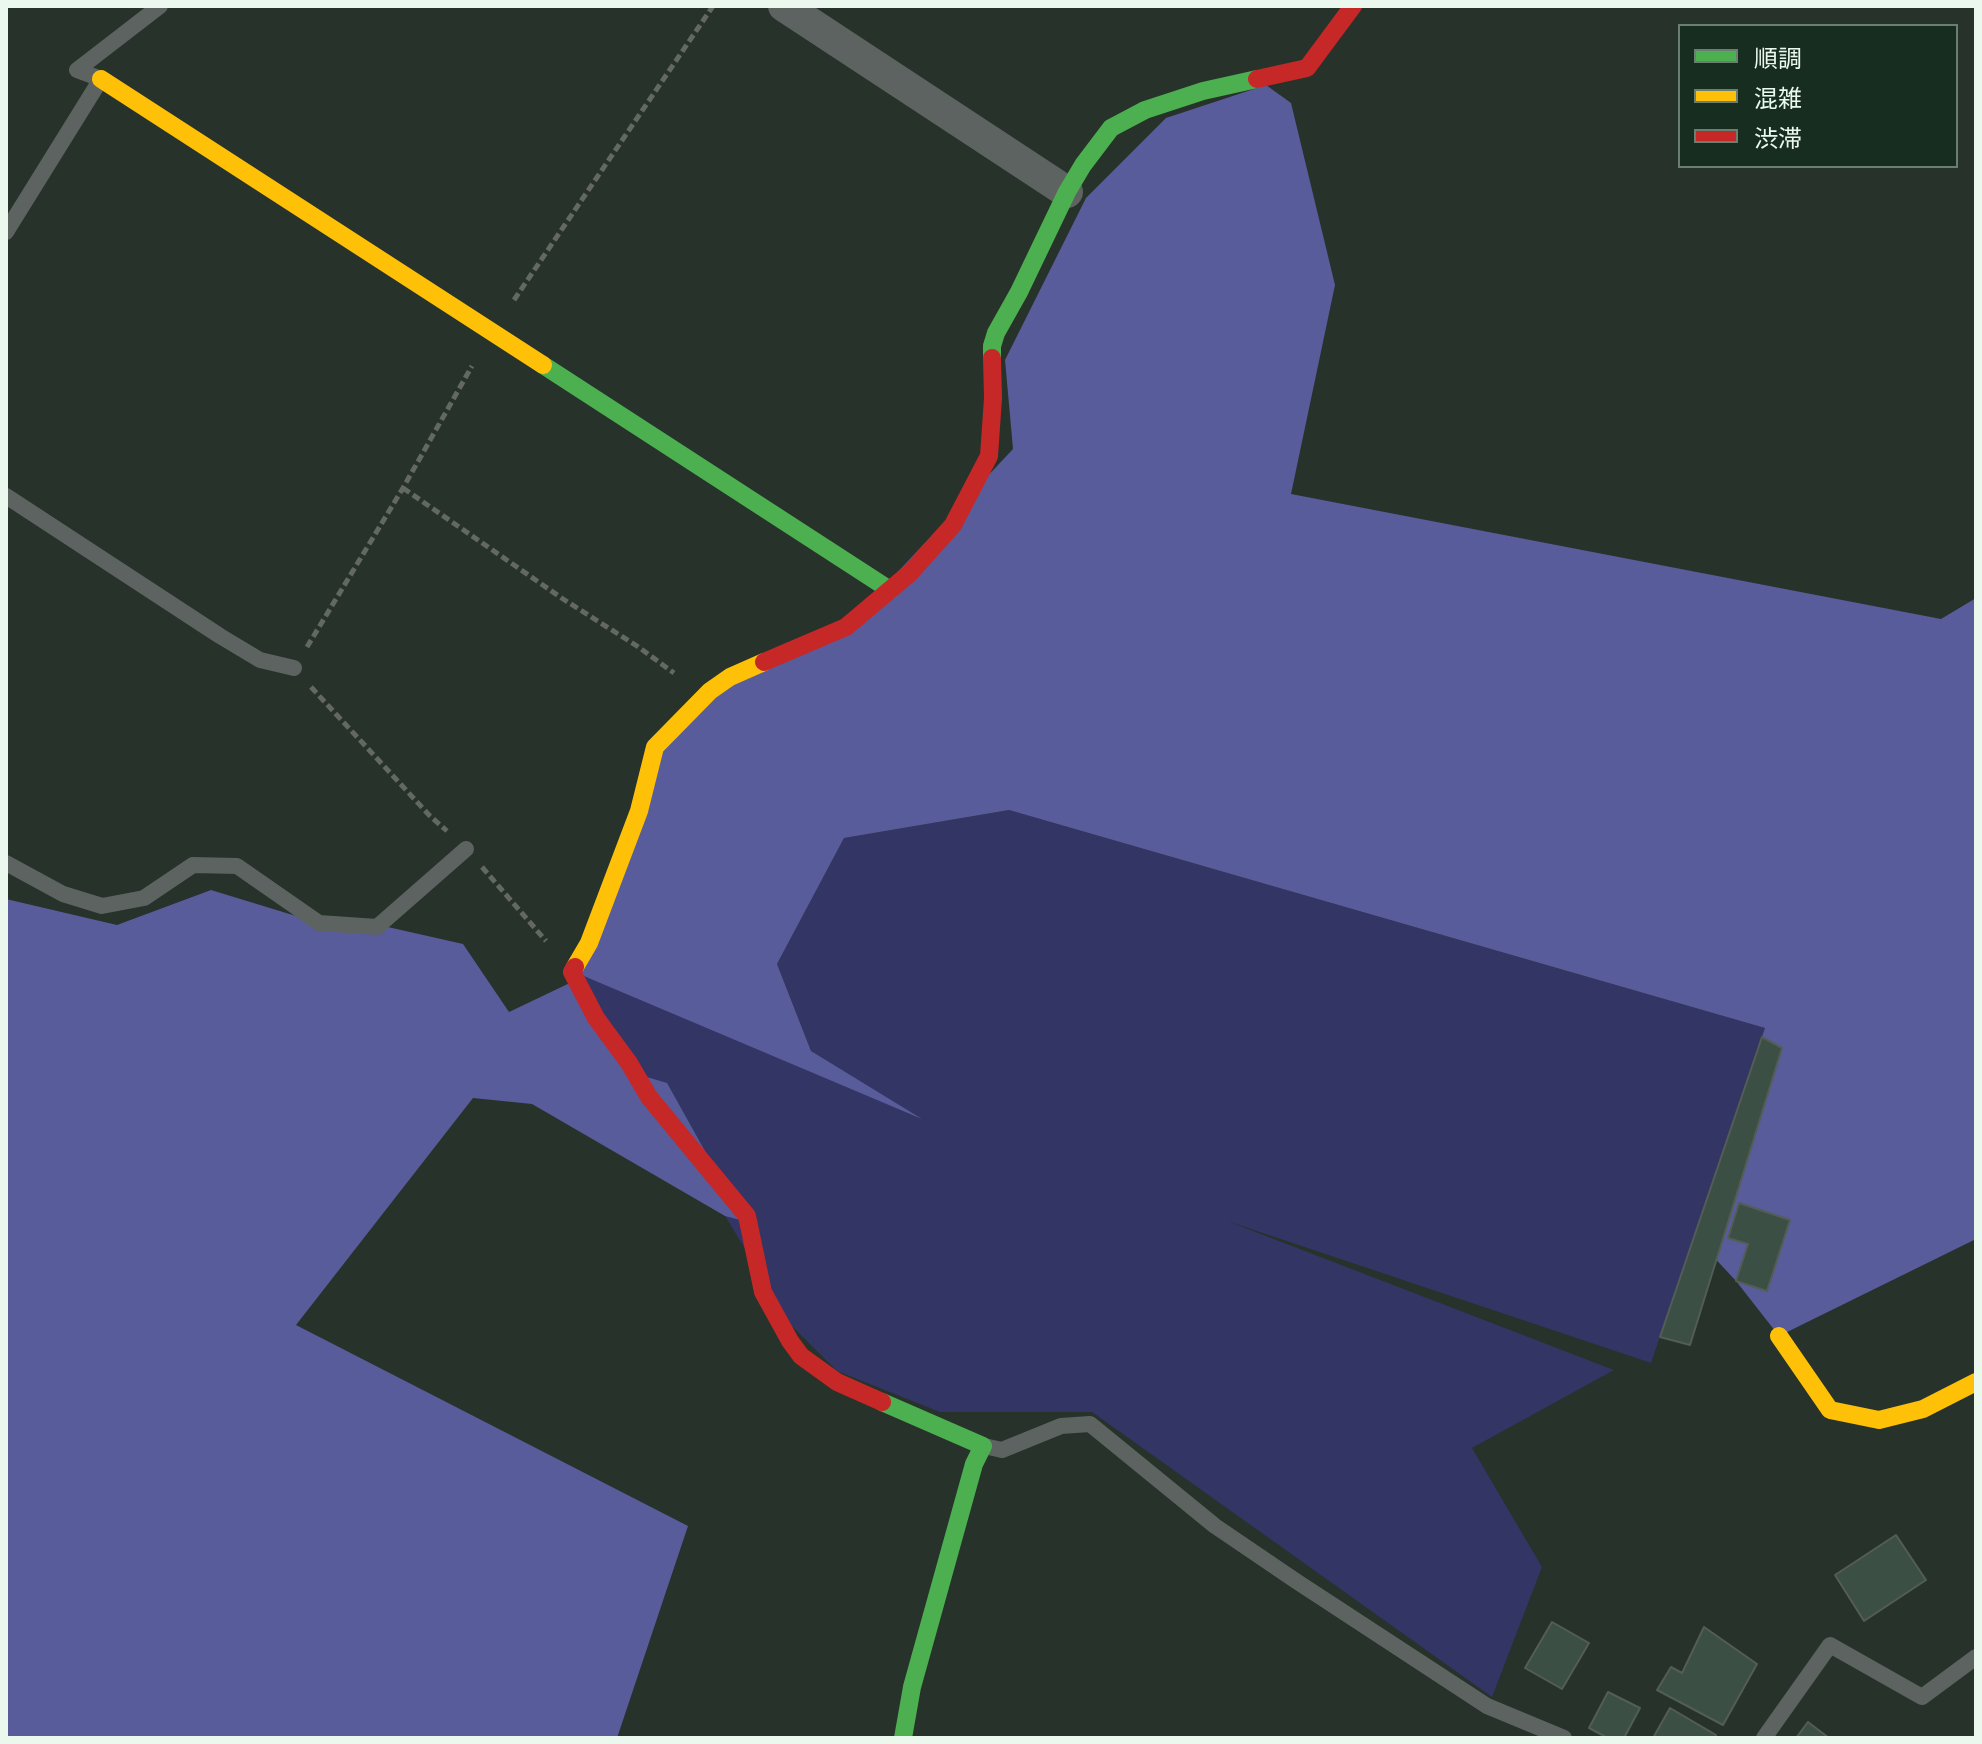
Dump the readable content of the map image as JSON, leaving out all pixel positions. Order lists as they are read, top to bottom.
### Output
{
  "legend": ["順調", "混雑", "渋滞"]
}
